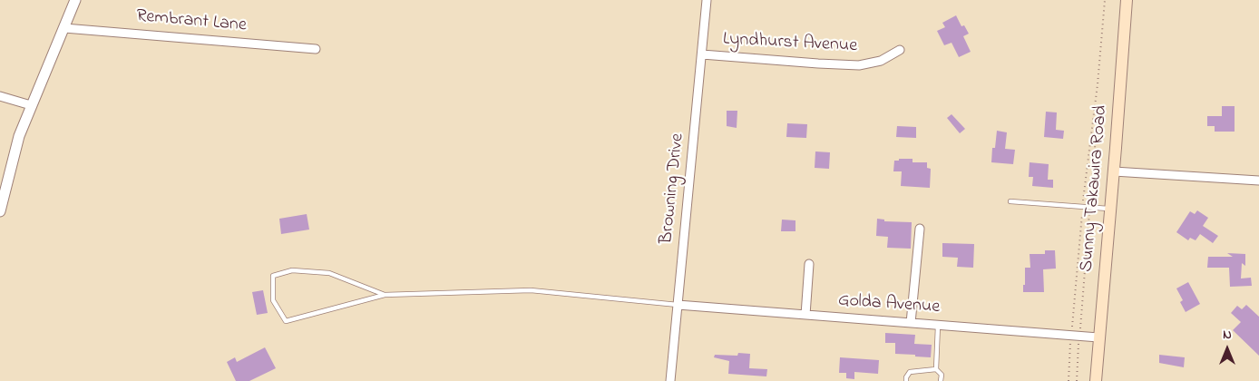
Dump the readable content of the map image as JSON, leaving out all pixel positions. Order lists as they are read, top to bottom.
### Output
{
  "streets": {
    "main road": ["Sunny Takawira Road"],
    "street": [
      "Rembrant Lane",
      "Lyndhurst Avenue",
      "Browning Drive",
      "Golda Avenue"
    ]
  },
  "crossings": [
    ["Lyndhurst Avenue", "Browning Drive"],
    ["Browning Drive", "Golda Avenue"],
    ["Sunny Takawira Road", "Golda Avenue"]
  ],
  "north": "top"
}
